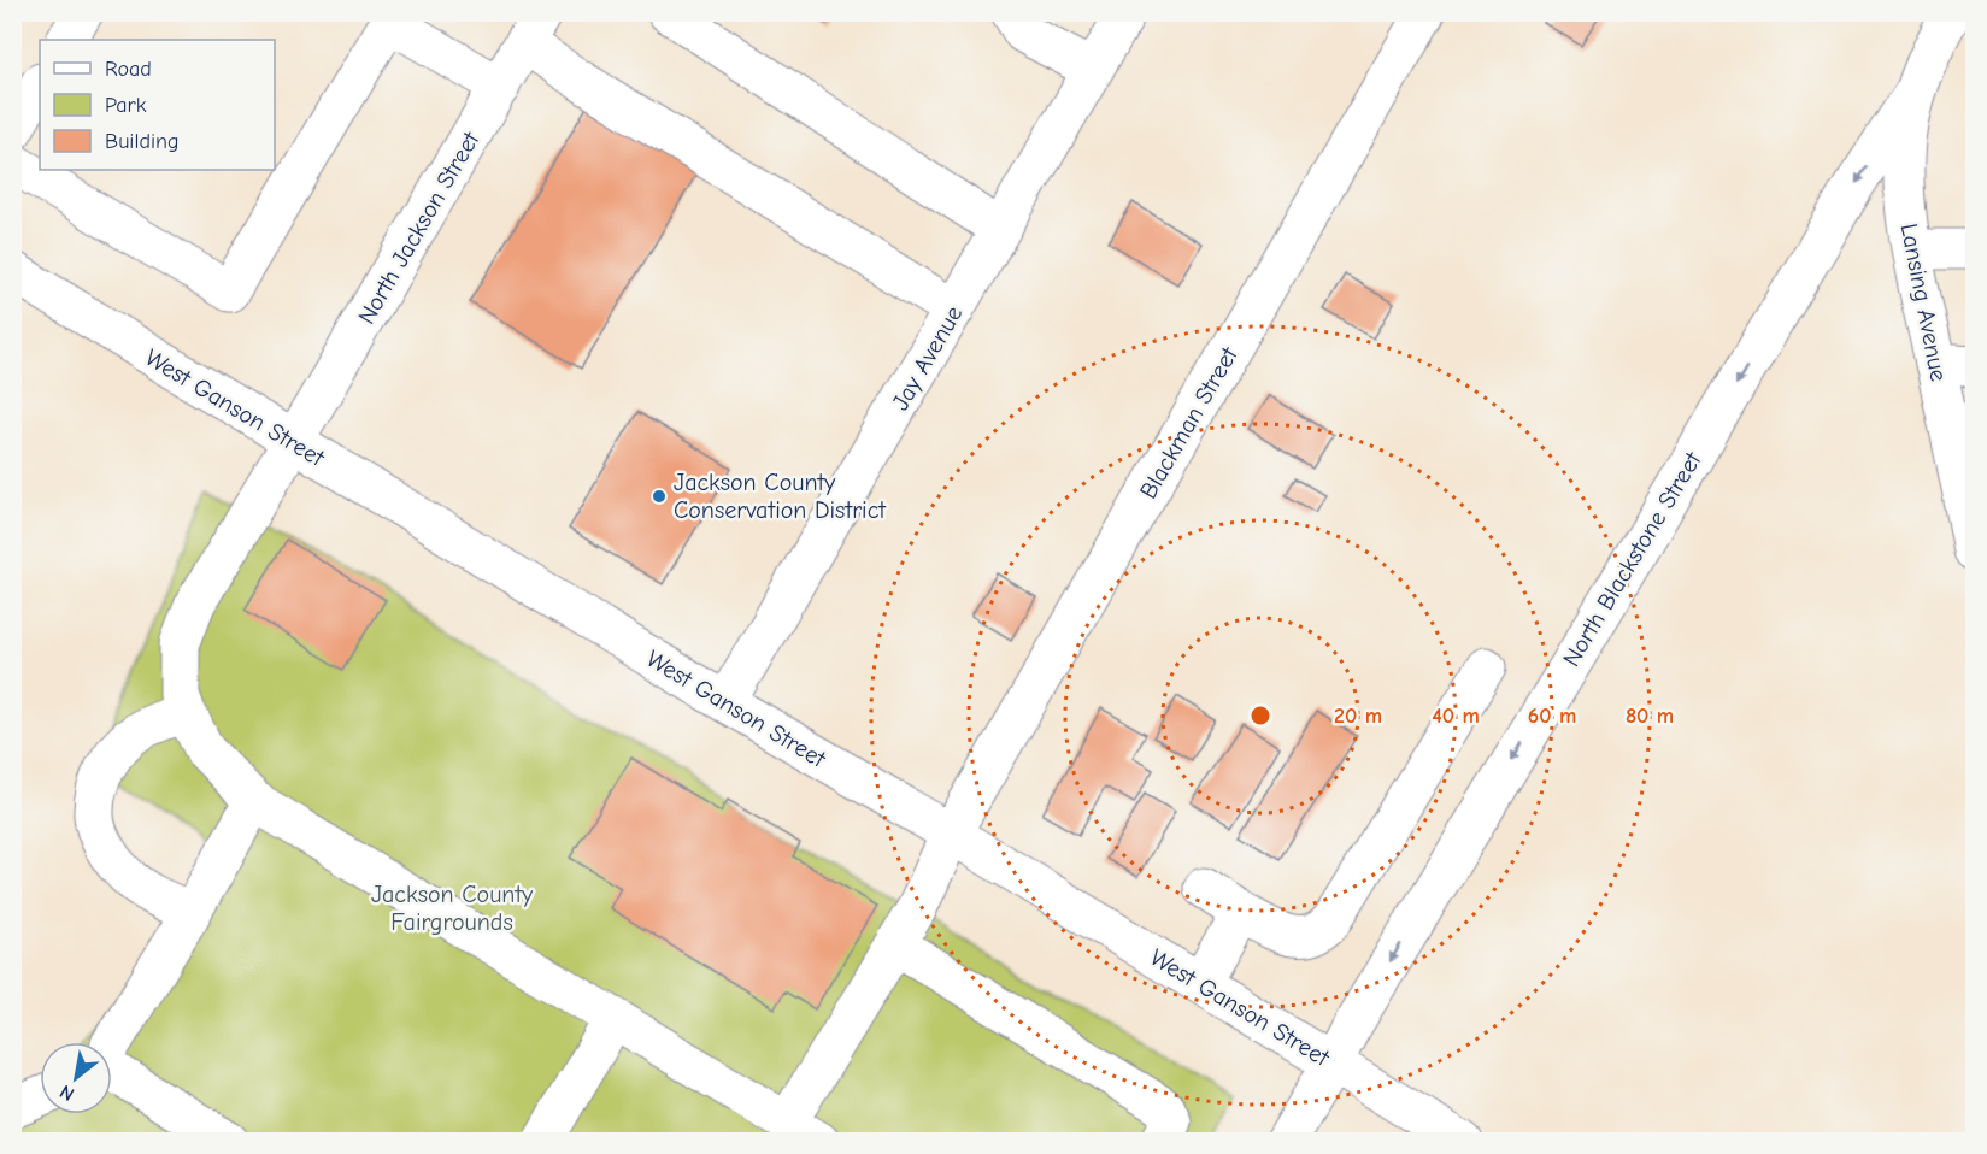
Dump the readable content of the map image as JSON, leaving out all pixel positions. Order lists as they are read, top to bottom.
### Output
{
  "streets": {
    "street": [
      "North Jackson Street",
      "Lansing Avenue",
      "Jay Avenue",
      "West Ganson Street",
      "Blackman Street",
      "North Blackstone Street"
    ]
  },
  "crossings": [
    ["North Jackson Street", "West Ganson Street"],
    ["Lansing Avenue", "North Blackstone Street"],
    ["Jay Avenue", "West Ganson Street"],
    ["West Ganson Street", "Blackman Street"],
    ["West Ganson Street", "North Blackstone Street"]
  ],
  "one_way": ["North Blackstone Street"],
  "parks": ["Jackson County Fairgrounds"],
  "places": ["Jackson County Conservation District"],
  "legend": ["Road", "Park", "Building"],
  "north": "bottom left",
  "rings": [
    "20 m",
    "40 m",
    "60 m",
    "80 m"
  ]
}
